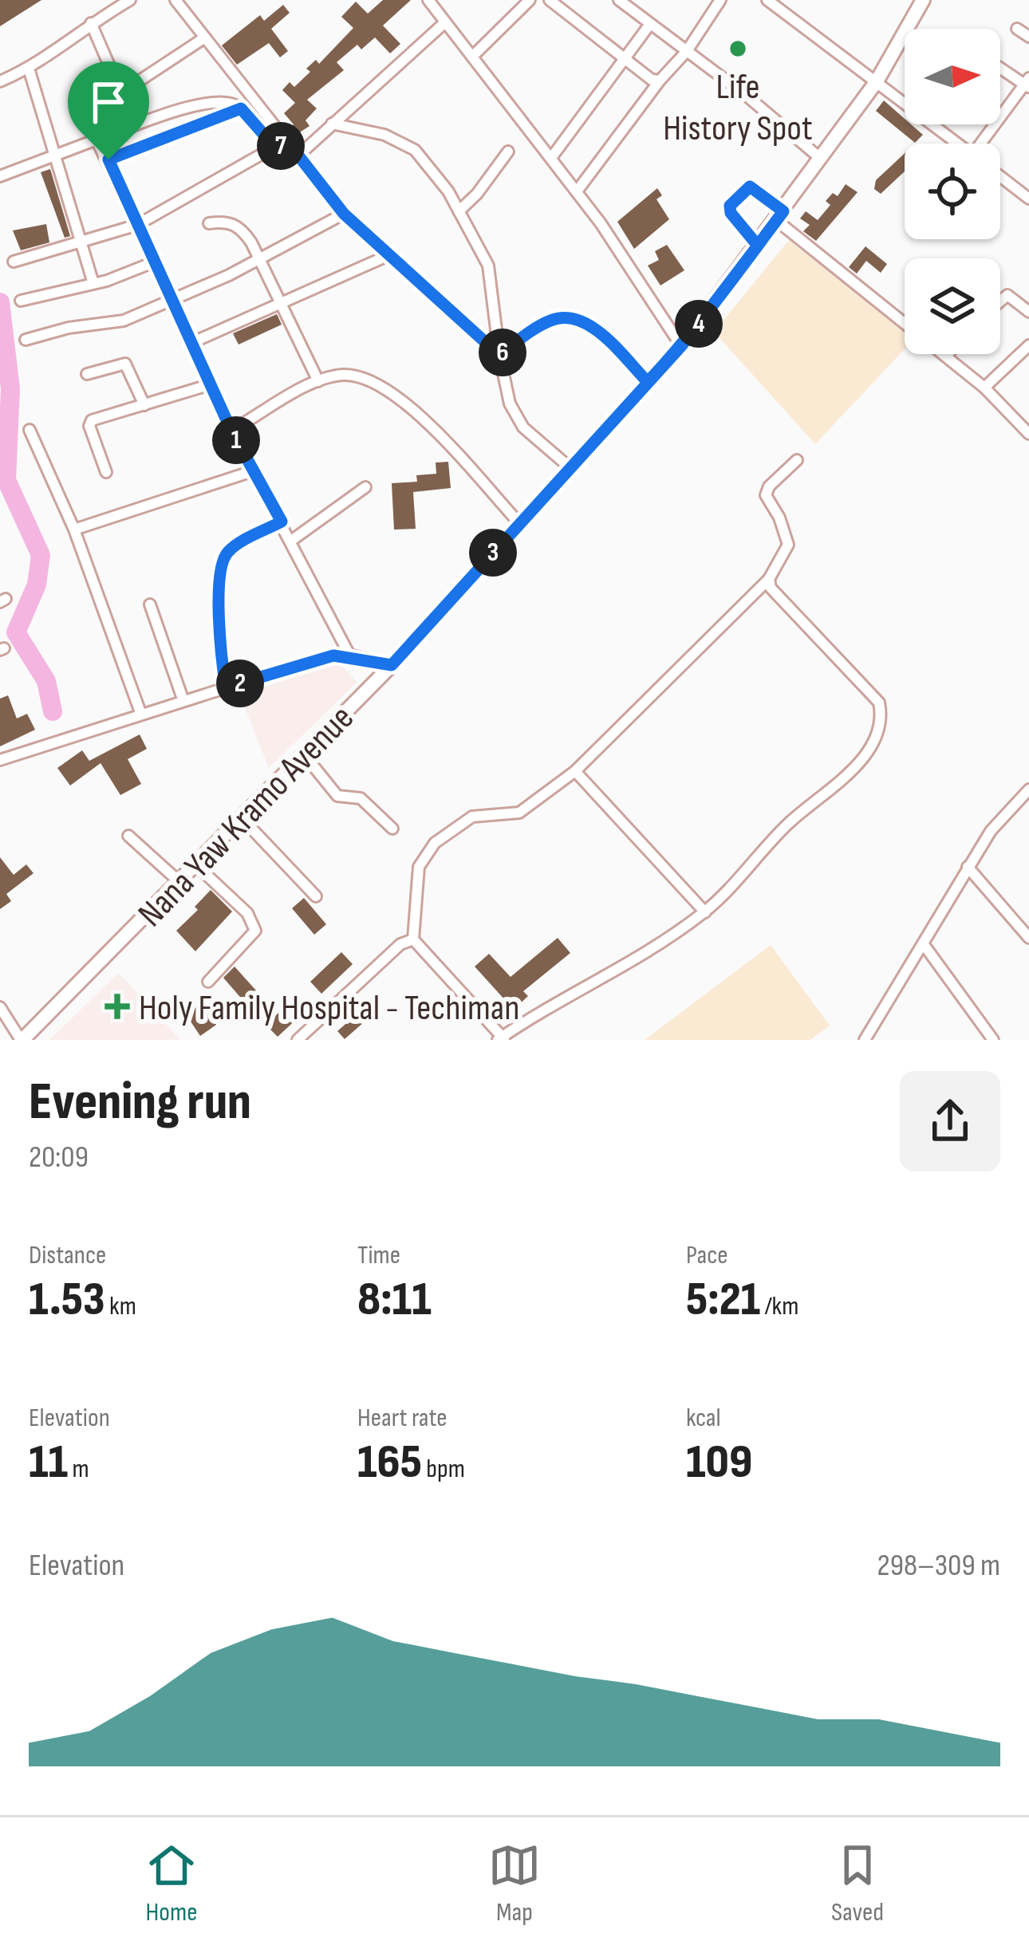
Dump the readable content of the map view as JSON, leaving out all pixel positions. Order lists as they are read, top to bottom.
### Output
{
  "streets": {
    "main road": ["Nana Yaw Kramo Avenue"]
  },
  "places": {
    "other": ["Life History Spot"],
    "health": ["Holy Family Hospital - Techiman"]
  },
  "north": "right",
  "page": {
    "pins": [
      "7",
      "4",
      "6",
      "1",
      "3",
      "2"
    ],
    "heading": ["Evening run", "20:09"],
    "stats": [
      ["Distance", "1.53 km"],
      ["Time", "8:11"],
      ["Pace", "5:21 /km"],
      ["Elevation", "11 m"],
      ["Heart rate", "165 bpm"],
      ["kcal", "109"]
    ],
    "chart": ["Elevation", "298–309 m"],
    "tabs": ["Home", "Map", "Saved"]
  }
}
